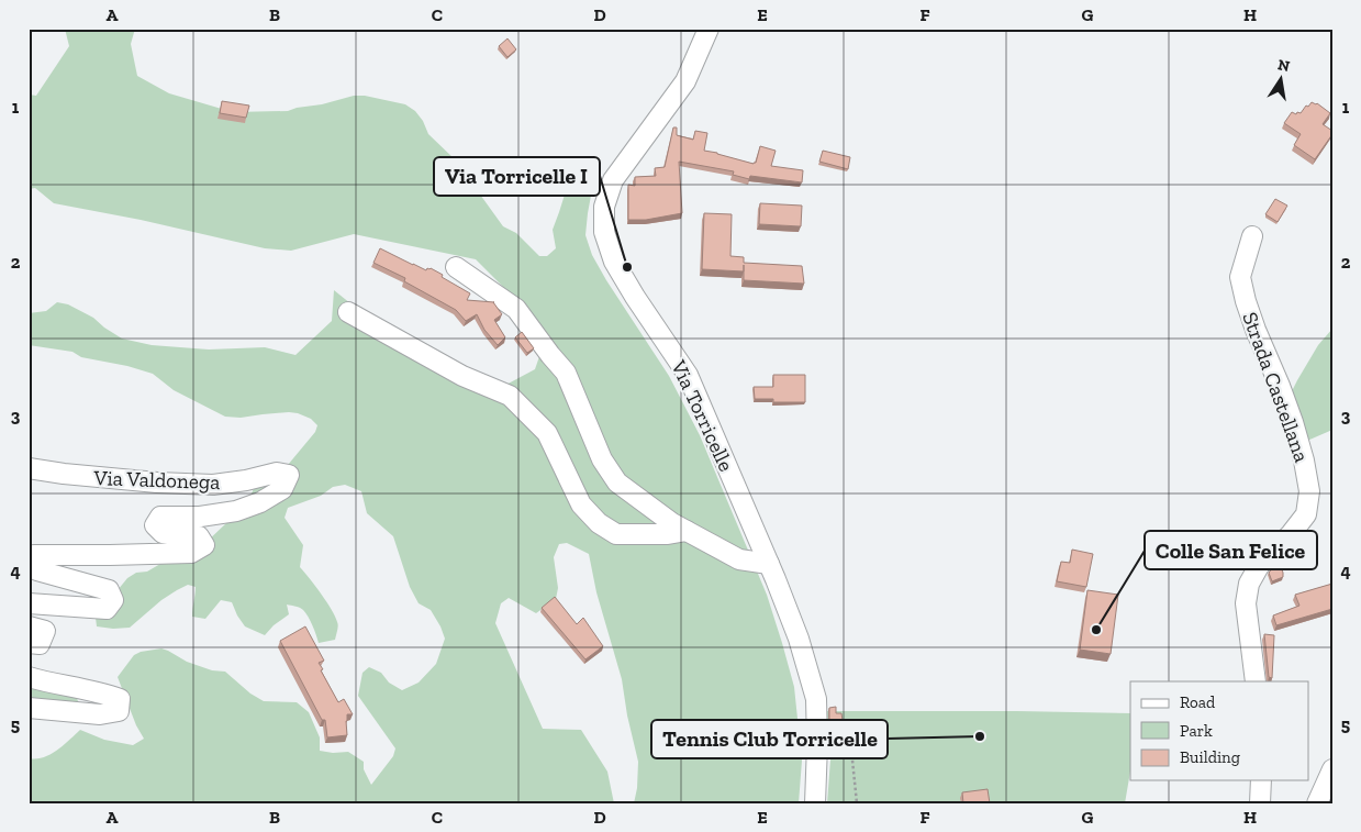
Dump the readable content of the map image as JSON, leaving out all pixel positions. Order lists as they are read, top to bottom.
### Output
{
  "streets": {
    "street": ["Strada Castellana", "Via Torricelle", "Via Valdonega"]
  },
  "places": ["Via Torricelle I", "Colle San Felice", "Tennis Club Torricelle"],
  "legend": ["Road", "Park", "Building"],
  "north": "top",
  "grid": {
    "columns": [
      "A",
      "B",
      "C",
      "D",
      "E",
      "F",
      "G",
      "H"
    ],
    "rows": [
      "1",
      "2",
      "3",
      "4",
      "5"
    ]
  }
}
